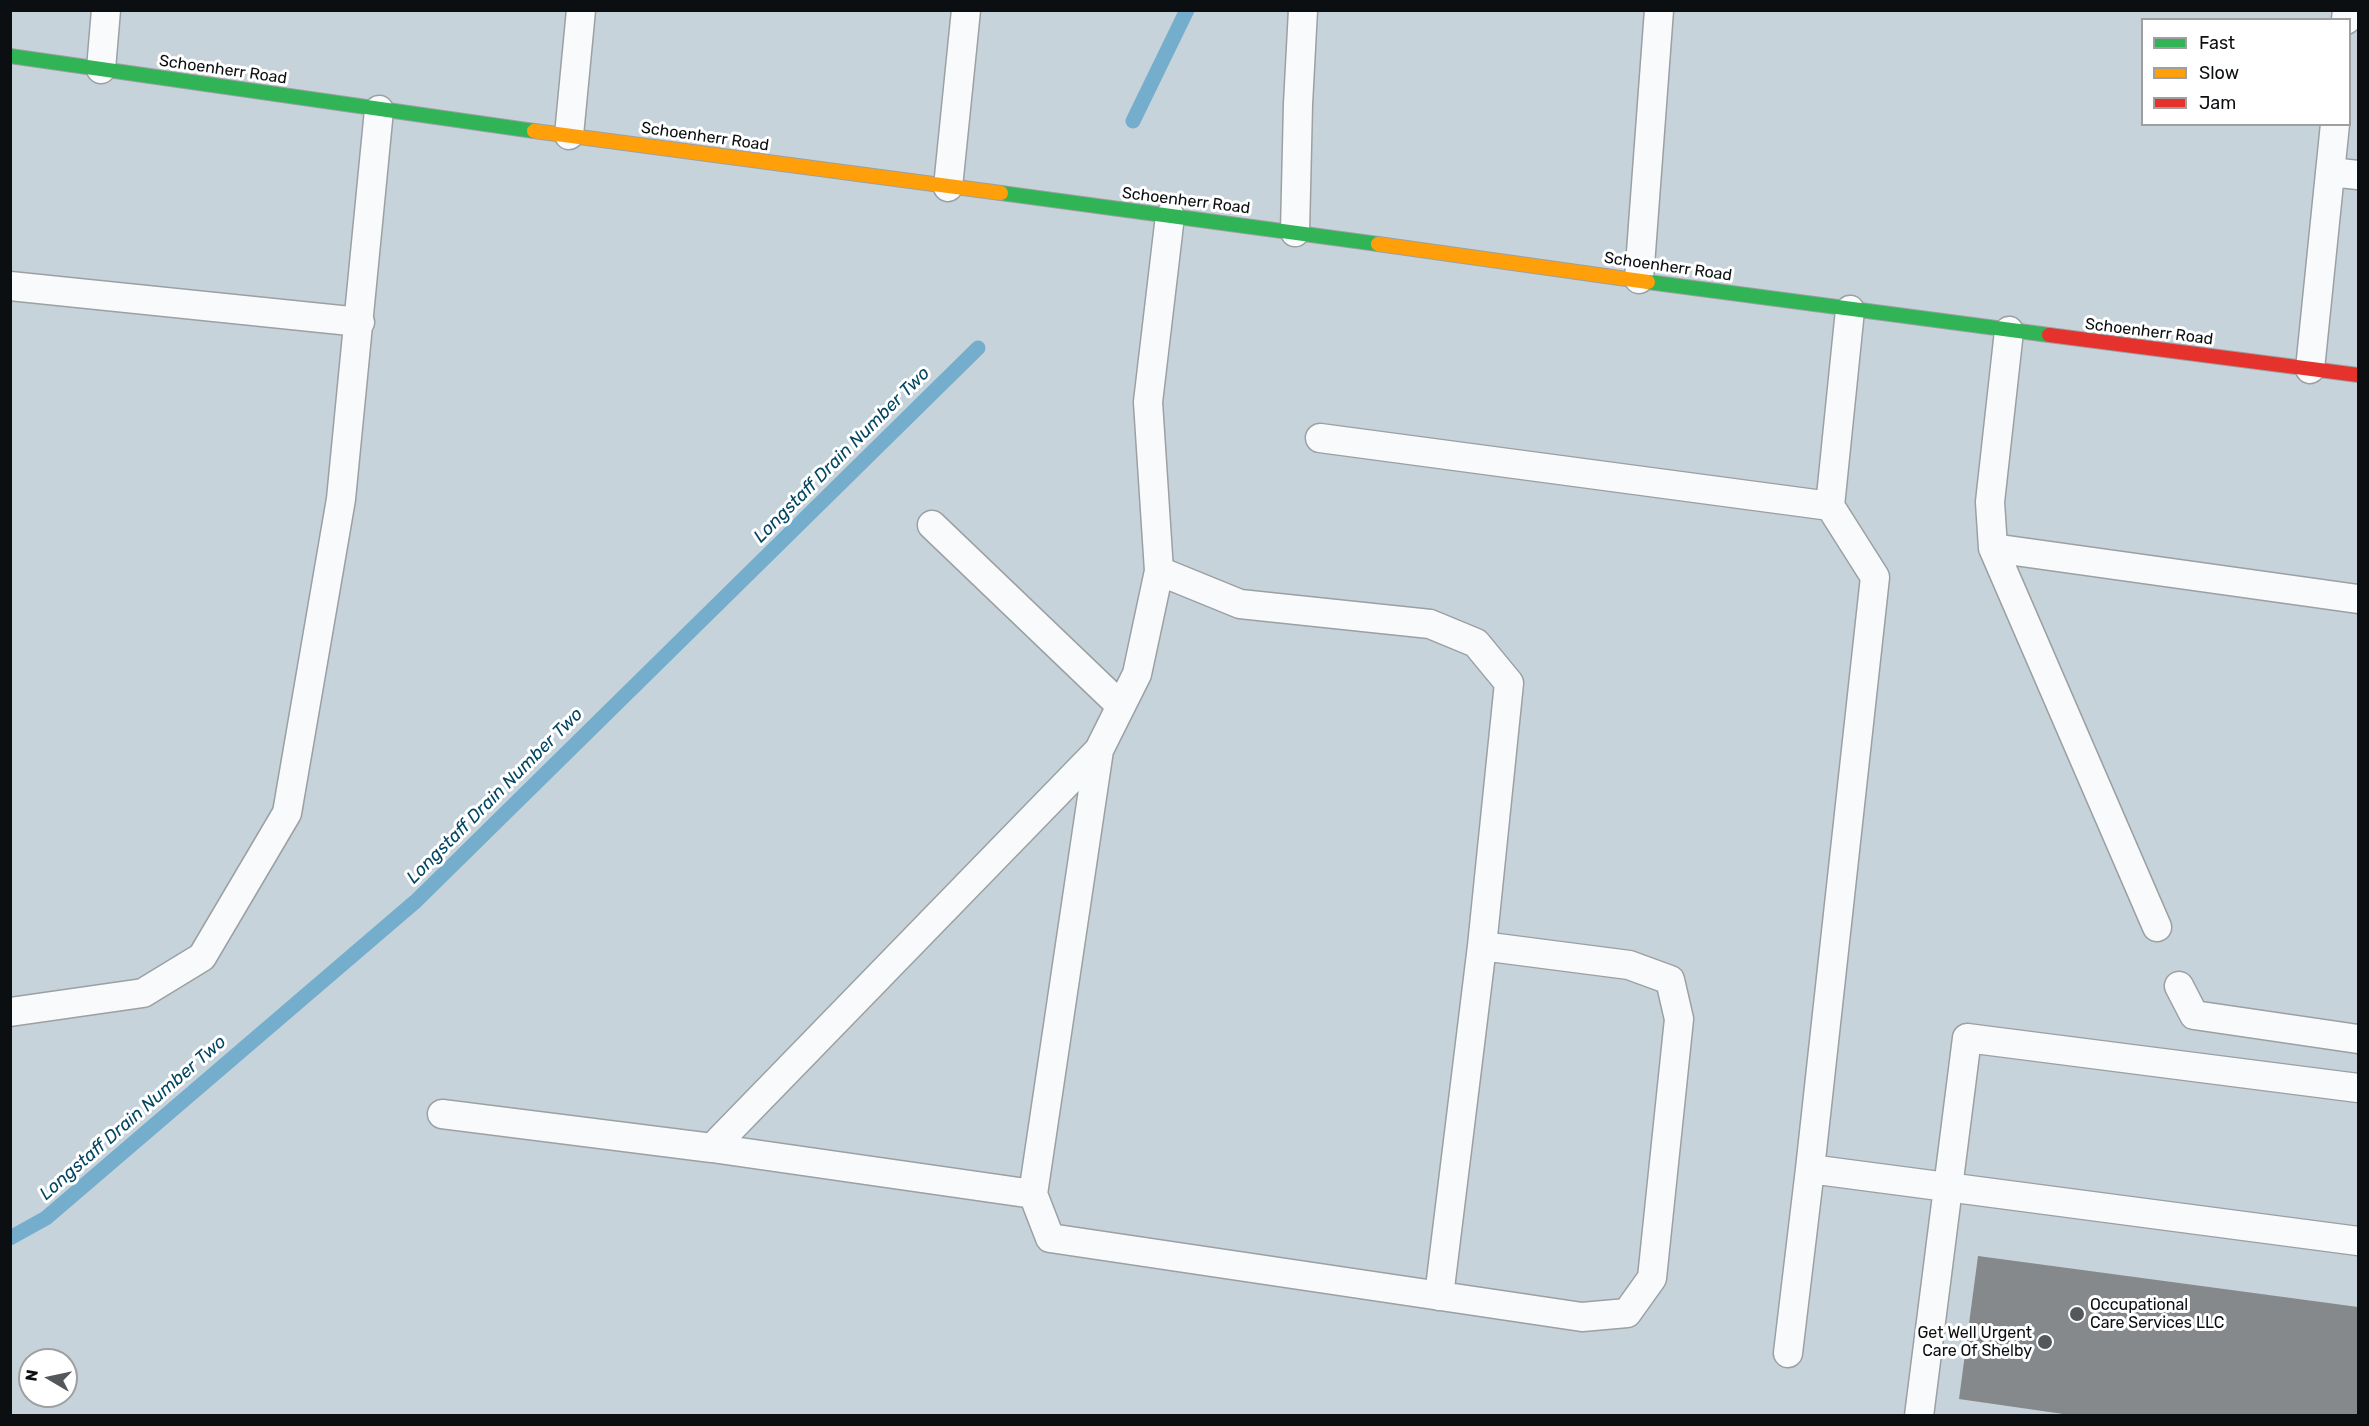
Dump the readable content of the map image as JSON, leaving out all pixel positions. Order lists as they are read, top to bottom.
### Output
{
  "streets": {
    "street": ["Schoenherr Road"]
  },
  "water": ["Longstaff Drain Number Two"],
  "places": ["Occupational Care Services LLC", "Get Well Urgent Care Of Shelby"],
  "legend": ["Fast", "Slow", "Jam"],
  "north": "left"
}
